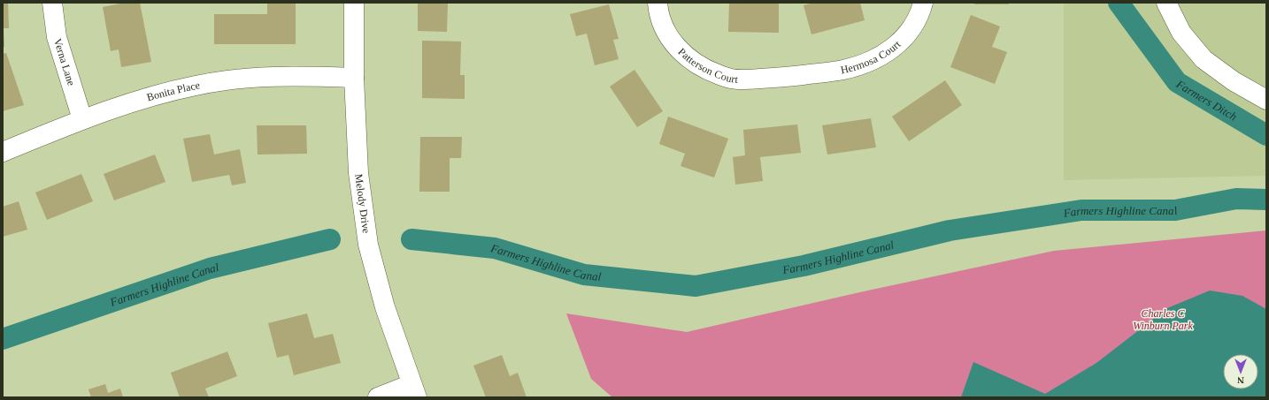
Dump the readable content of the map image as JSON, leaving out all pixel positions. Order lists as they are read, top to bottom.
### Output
{
  "streets": {
    "street": [
      "Hermosa Court",
      "Verna Lane",
      "Patterson Court",
      "Bonita Place",
      "Melody Drive"
    ]
  },
  "crossings": [
    ["Hermosa Court", "Patterson Court"],
    ["Verna Lane", "Bonita Place"],
    ["Bonita Place", "Melody Drive"]
  ],
  "water": ["Farmers Ditch", "Farmers Highline Canal"],
  "parks": ["Charles C Winburn Park"],
  "north": "bottom"
}
